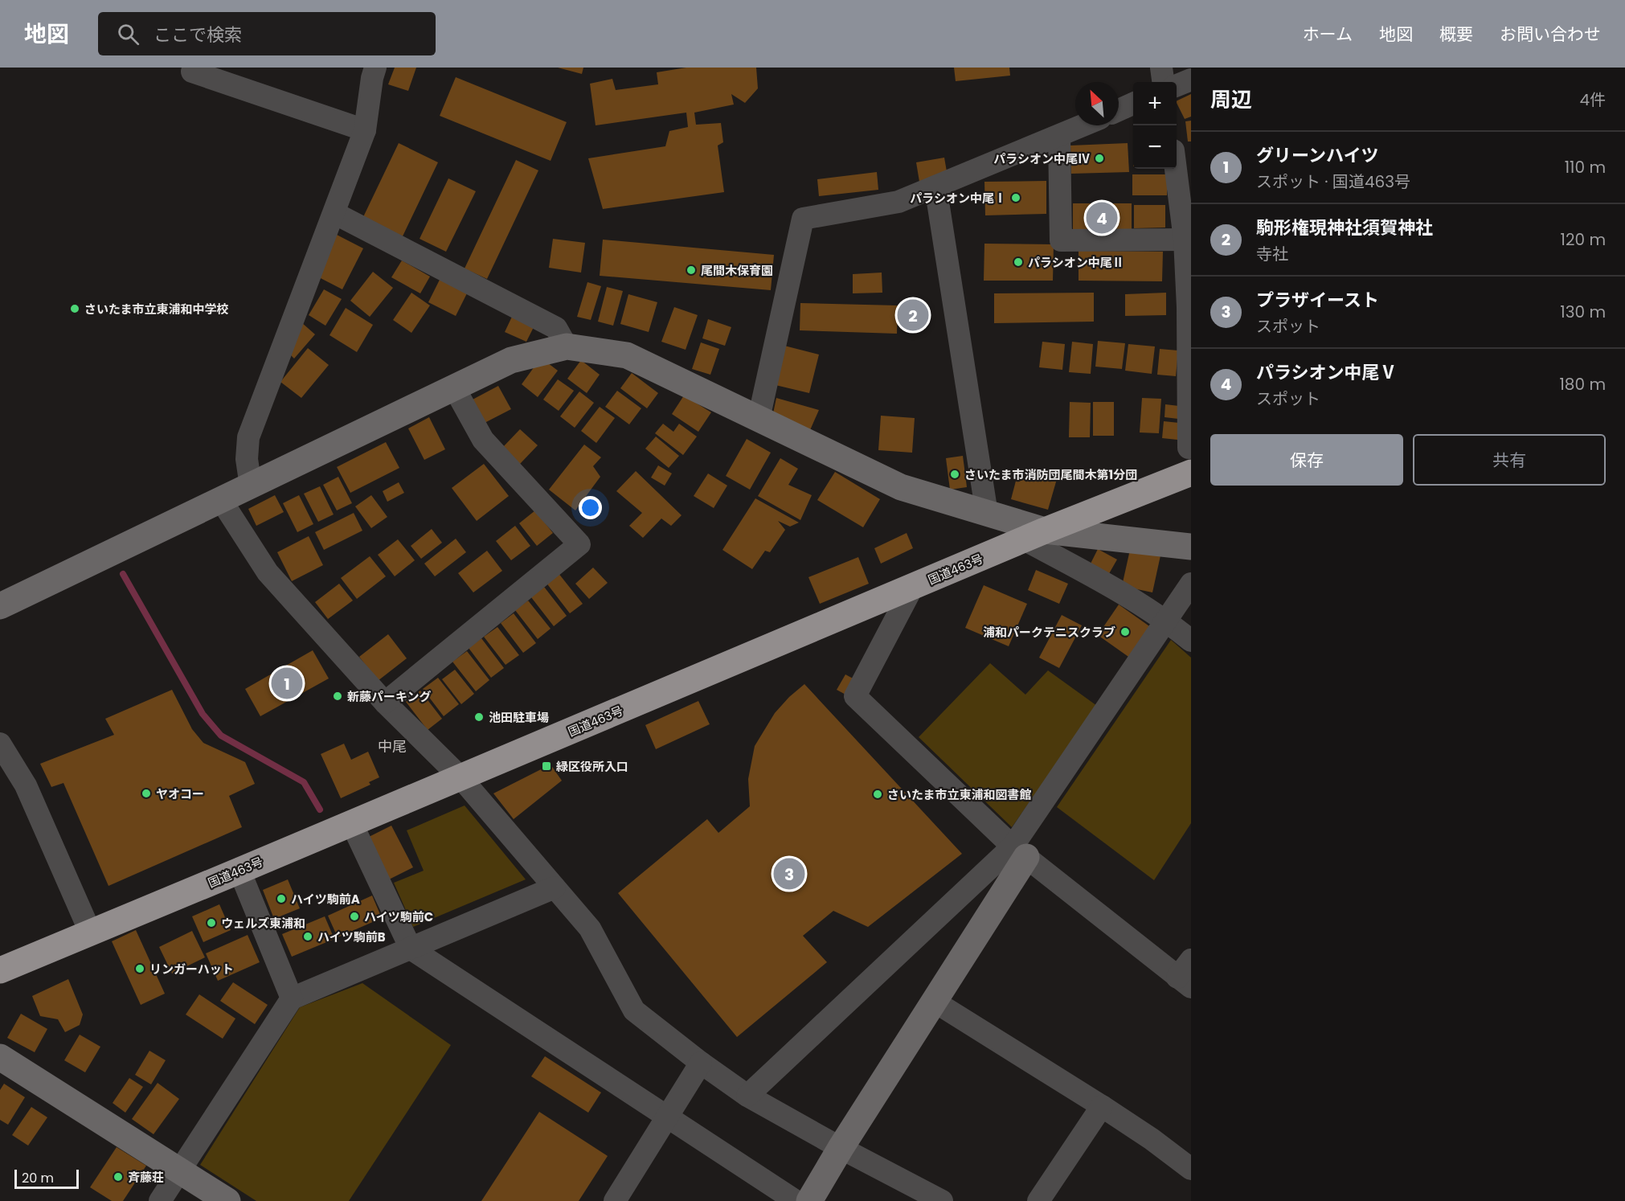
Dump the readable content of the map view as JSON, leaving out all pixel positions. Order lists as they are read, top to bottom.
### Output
{
  "streets": {
    "highway": ["国道463号"]
  },
  "districts": ["中尾"],
  "places": {
    "other": [
      "パラシオン中尾Ⅳ",
      "パラシオン中尾Ⅰ",
      "パラシオン中尾Ⅱ",
      "尾間木保育園",
      "さいたま市立東浦和中学校",
      "さいたま市消防団尾間木第1分団",
      "浦和パークテニスクラブ",
      "新藤パーキング",
      "池田駐車場",
      "ヤオコー",
      "さいたま市立東浦和図書館",
      "ハイツ駒前A",
      "ハイツ駒前C",
      "ウェルズ東浦和",
      "ハイツ駒前B",
      "リンガーハット",
      "斉藤荘"
    ],
    "transit": ["緑区役所入口"]
  },
  "scale_bar": "20 m",
  "north": "top left",
  "page": {
    "header": "地図",
    "search": "ここで検索",
    "nav": [
      "ホーム",
      "地図",
      "概要",
      "お問い合わせ"
    ],
    "heading": ["周辺", "4件"],
    "map_buttons": ["+", "−"],
    "list": [
      {
        "mark": "1",
        "name": "グリーンハイツ",
        "note": "スポット · 国道463号",
        "value": "110 m"
      },
      {
        "mark": "2",
        "name": "駒形権現神社須賀神社",
        "note": "寺社",
        "value": "120 m"
      },
      {
        "mark": "3",
        "name": "プラザイースト",
        "note": "スポット",
        "value": "130 m"
      },
      {
        "mark": "4",
        "name": "パラシオン中尾Ⅴ",
        "note": "スポット",
        "value": "180 m"
      }
    ],
    "pins": [
      "4",
      "2",
      "1",
      "3"
    ],
    "buttons": ["保存", "共有"],
    "scale": "20 m"
  }
}
